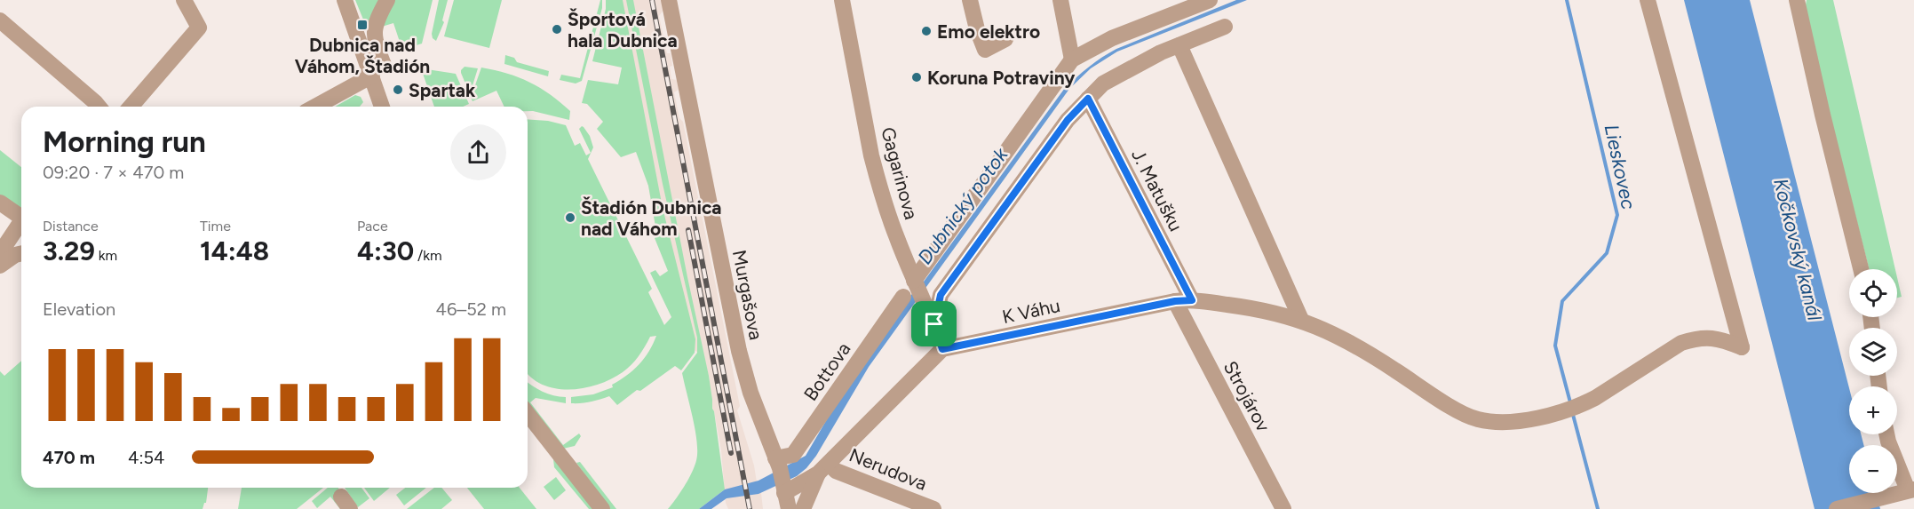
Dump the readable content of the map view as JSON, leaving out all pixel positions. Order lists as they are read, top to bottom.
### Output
{
  "streets": {
    "street": [
      "Gagarinova",
      "J. Matušku",
      "Murgašova",
      "K Váhu",
      "Bottova",
      "Strojárov",
      "Nerudova"
    ]
  },
  "crossings": [
    ["Gagarinova", "K Váhu"],
    ["J. Matušku", "K Váhu"],
    ["J. Matušku", "Strojárov"],
    ["Murgašova", "Bottova"],
    ["K Váhu", "Strojárov"]
  ],
  "water": ["Lieskovec", "Dubnický potok", "Kočkovský kanál"],
  "places": {
    "transit": ["Dubnica nad Váhom, Štadión"],
    "other": [
      "Športová hala Dubnica",
      "Emo elektro",
      "Koruna Potraviny",
      "Spartak",
      "Štadión Dubnica nad Váhom"
    ]
  },
  "page": {
    "heading": ["Morning run", "09:20 · 7 × 470 m"],
    "stats": [
      ["Distance", "3.29 km"],
      ["Time", "14:48"],
      ["Pace", "4:30 /km"]
    ],
    "map_buttons": ["+", "−"],
    "chart": ["Elevation", "46–52 m"],
    "list": [
      {
        "name": "470 m",
        "note": "4:54"
      }
    ]
  }
}
